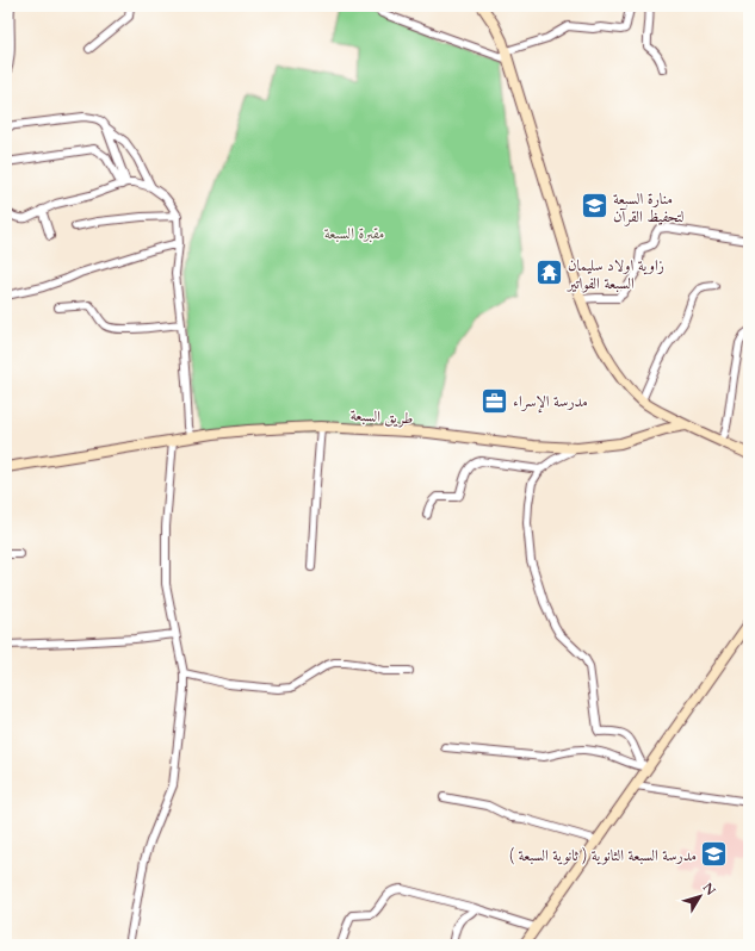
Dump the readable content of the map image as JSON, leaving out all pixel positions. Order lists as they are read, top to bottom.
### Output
{
  "streets": {
    "street": ["طريق السبعة"]
  },
  "parks": ["مقبرة السبعة"],
  "places": {
    "school or university": ["منارة السبعة لتحفيظ القرآن", "( مدرسة السبعة الثانوية ( ثانوية السبعة"],
    "temple": ["زاوية اولاد سليمان السبعة الفواتير"],
    "office": ["مدرسة الإسراء"]
  },
  "north": "top right"
}
